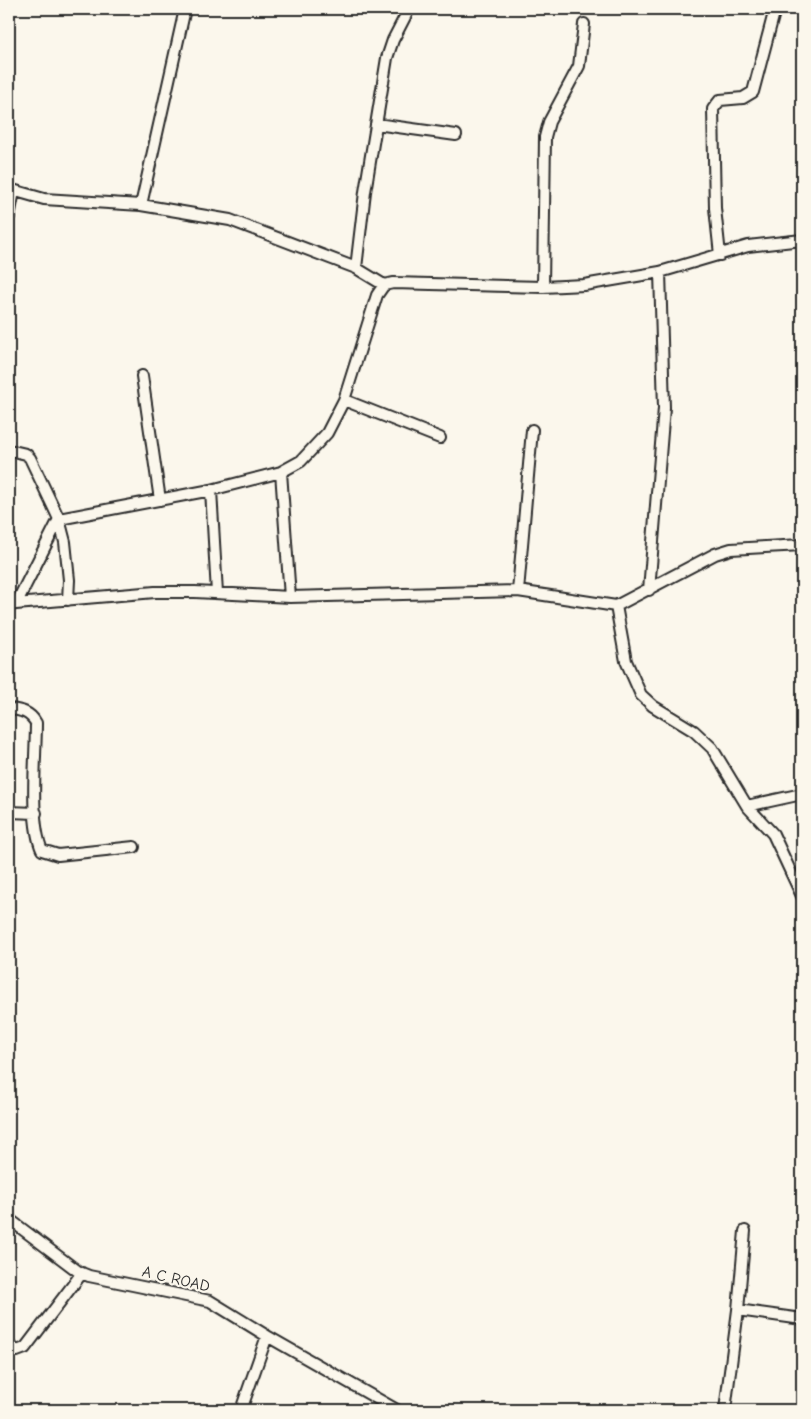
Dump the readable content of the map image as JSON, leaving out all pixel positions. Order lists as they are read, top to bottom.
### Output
{
  "streets": {
    "street": ["A C ROAD"]
  }
}
